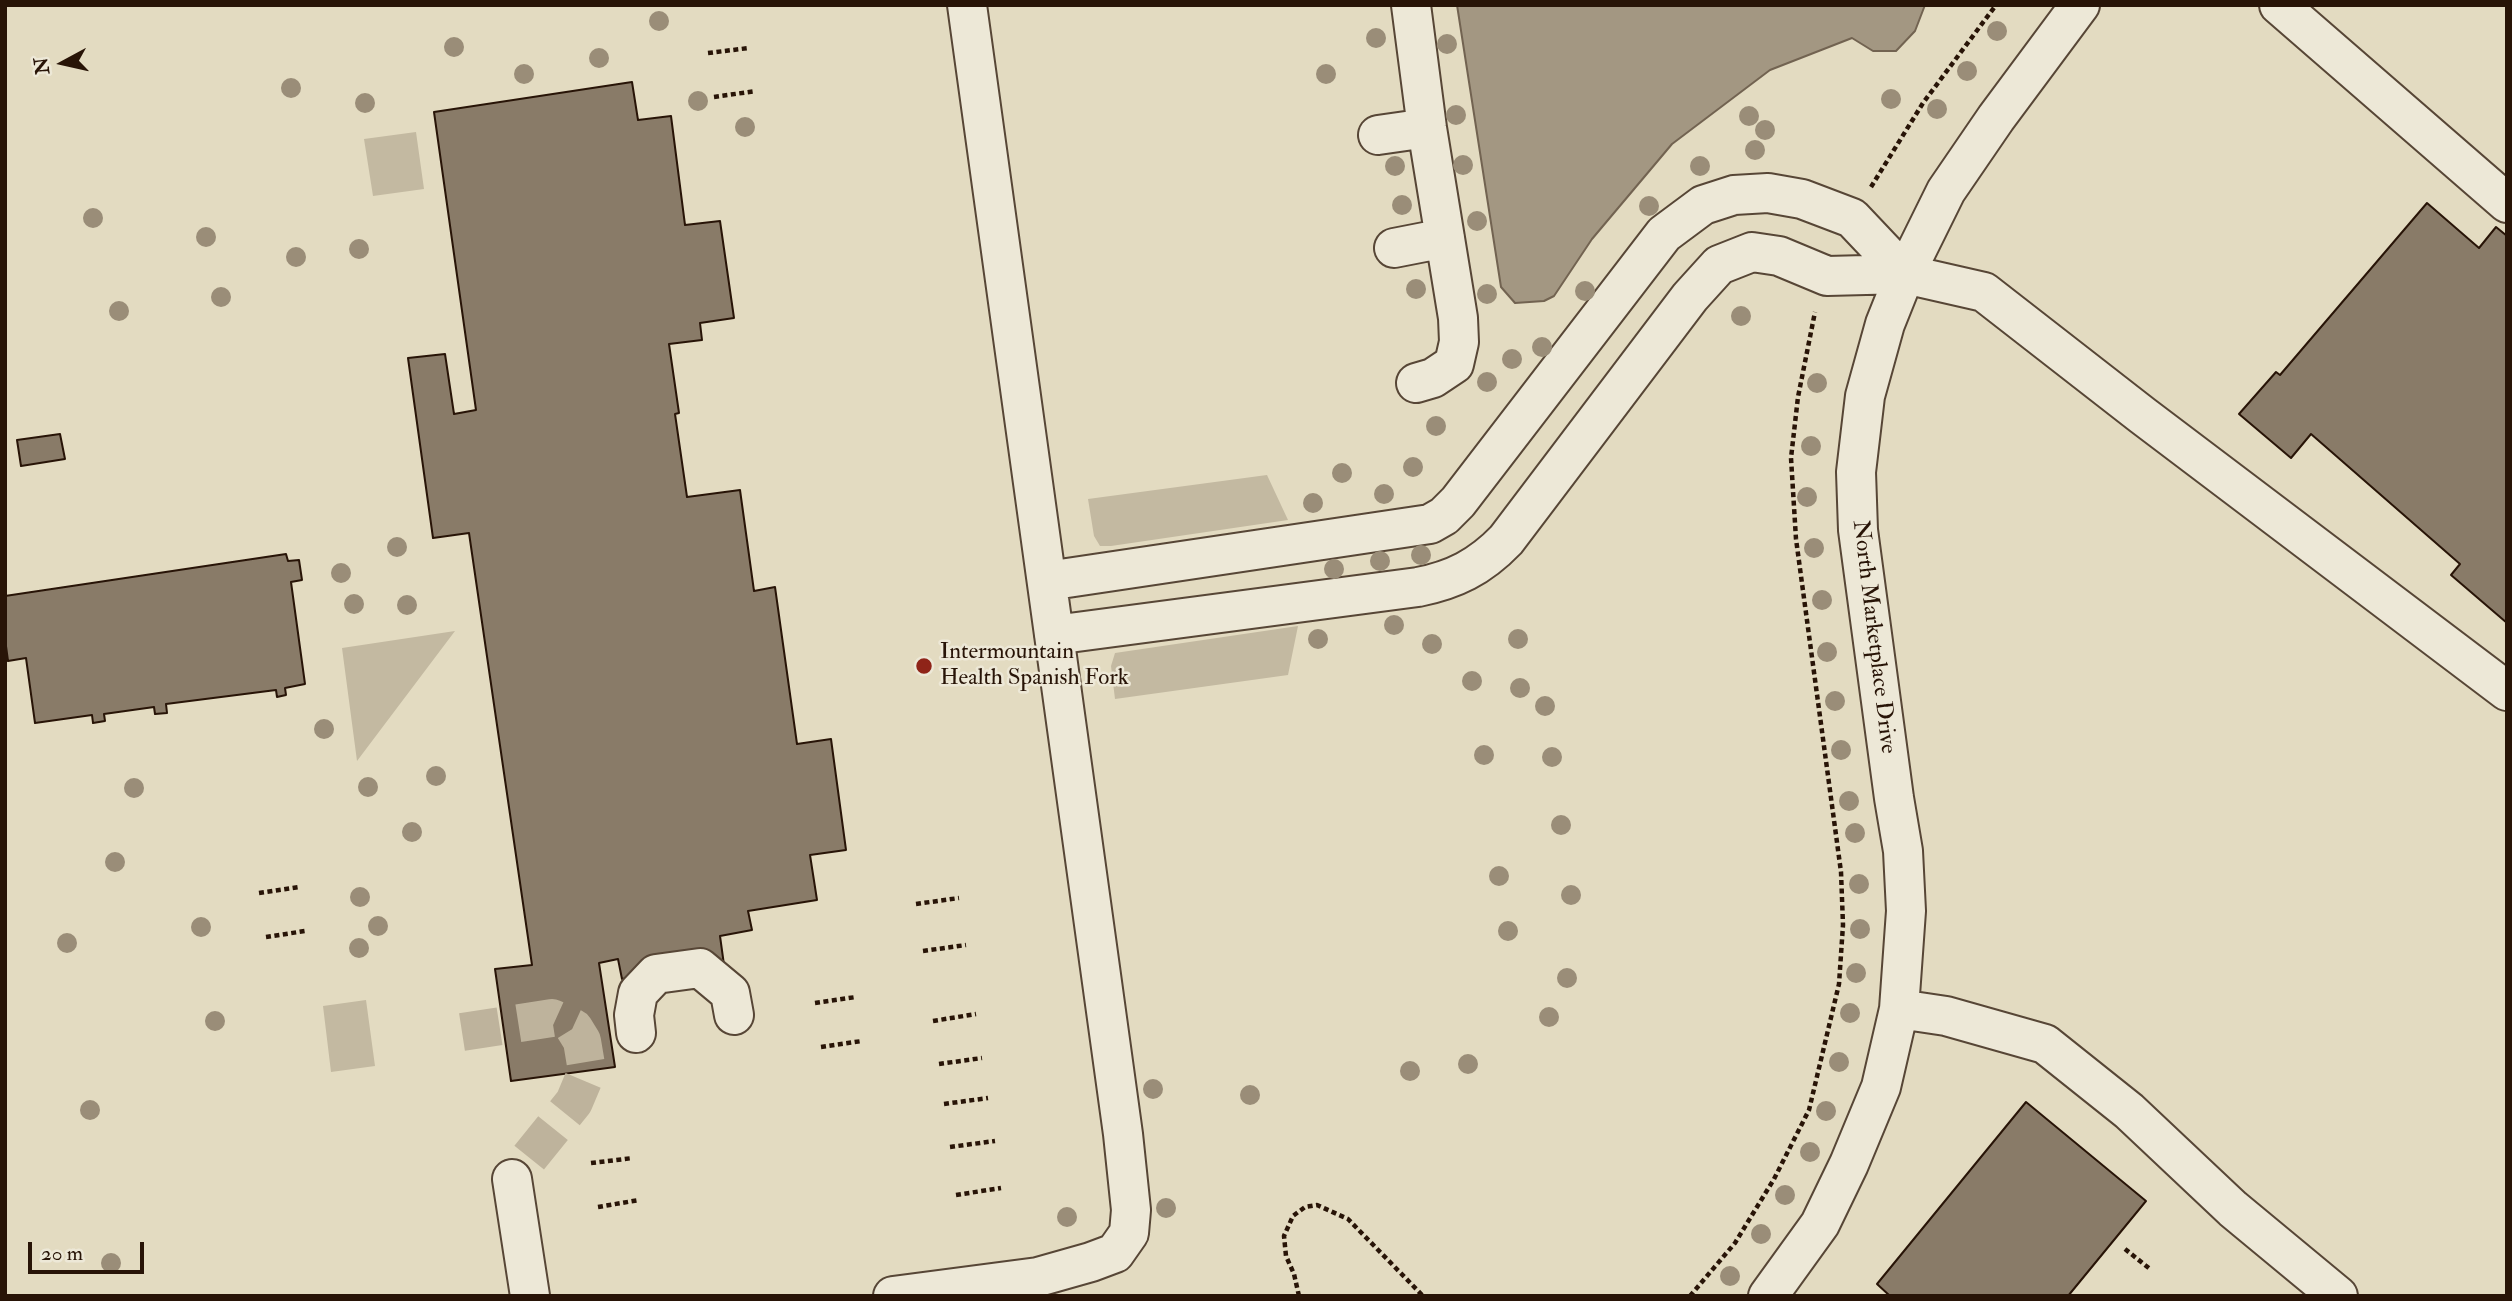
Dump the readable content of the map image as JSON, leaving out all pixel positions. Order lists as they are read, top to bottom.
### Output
{
  "streets": {
    "street": ["North Marketplace Drive"]
  },
  "places": ["Intermountain Health Spanish Fork"],
  "scale_bar": "20 m",
  "north": "left"
}
